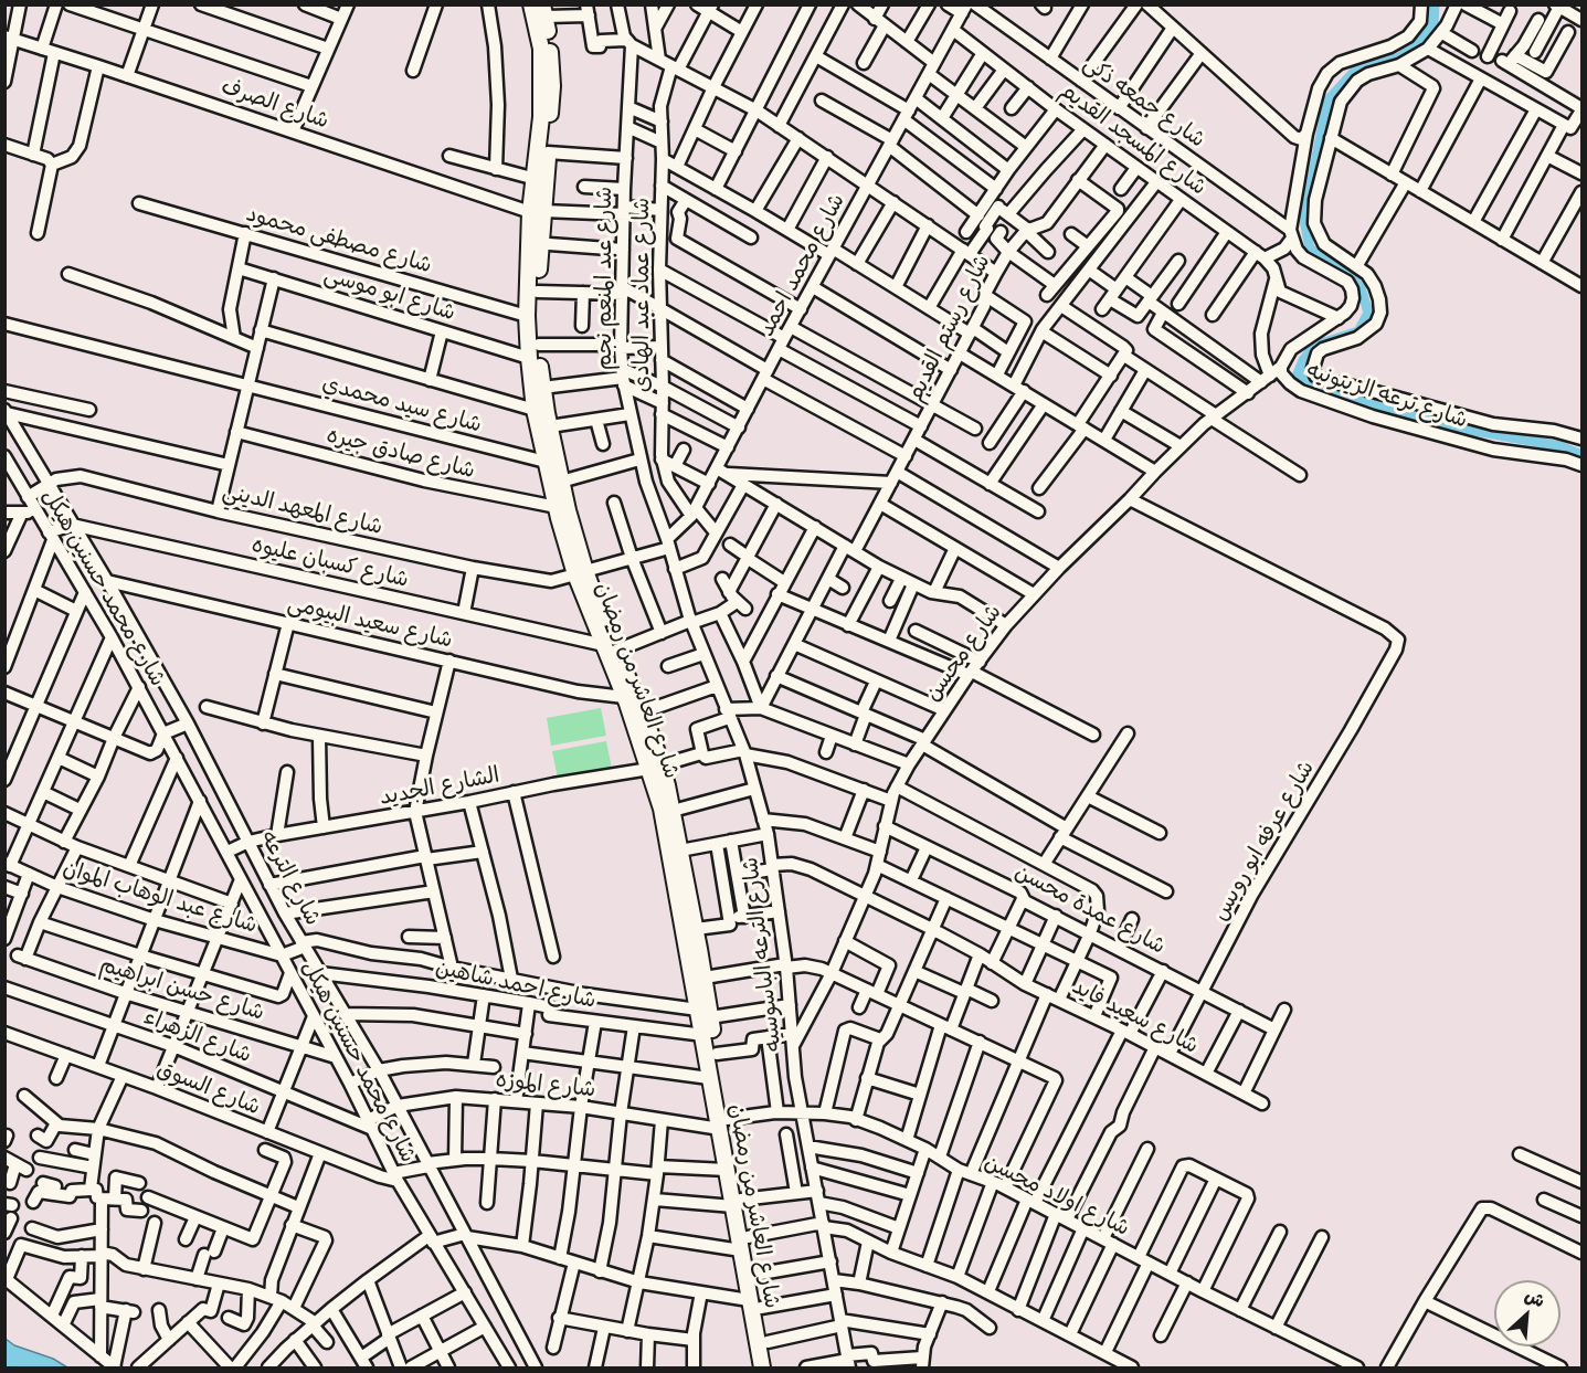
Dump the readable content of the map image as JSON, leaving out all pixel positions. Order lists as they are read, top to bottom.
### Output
{
  "streets": {
    "main road": ["شارع العاشر من رمضان"],
    "street": [
      "شارع جمعه ذكى",
      "شارع الصرف",
      "شارع المسجد القديم",
      "شارع مصطفى محمود",
      "شارع محمد احمد",
      "شارع عبد المنعم نجم",
      "شارع ابو موسى",
      "شارع عماد عبد الهادى",
      "شارع رستم القديم",
      "شارع ترعه الزيتونيه",
      "شارع سيد محمدي",
      "شارع صادق جيره",
      "شارع المعهد الديني",
      "شارع كسبان عليوه",
      "شارع محمد حسنين هيكل",
      "شارع سعيد البيومى",
      "شارع محسن",
      "الشارع الجديد",
      "شارع عرفه ابو رويس",
      "شارع الترعه",
      "شارع عبد الوهاب الموان",
      "شارع عمدة محسن",
      "شارع الترعه الباسوسيه",
      "شارع احمد شاهين",
      "شارع حسن ابراهيم",
      "شارع سعيد فايد",
      "شارع الزهراء",
      "شارع الموزه",
      "شارع السوق",
      "شارع اولاد محسن"
    ]
  },
  "crossings": [
    ["شارع الصرف", "شارع عبد المنعم نجم"],
    ["شارع الصرف", "شارع عماد عبد الهادى"],
    ["شارع الصرف", "شارع العاشر من رمضان"],
    ["شارع المسجد القديم", "شارع محمد احمد"],
    ["شارع المسجد القديم", "شارع رستم القديم"],
    ["شارع مصطفى محمود", "شارع العاشر من رمضان"],
    ["شارع محمد احمد", "شارع عبد المنعم نجم"],
    ["شارع محمد احمد", "شارع عماد عبد الهادى"],
    ["شارع محمد احمد", "شارع المعهد الديني"],
    ["شارع محمد احمد", "شارع العاشر من رمضان"],
    ["شارع محمد احمد", "شارع الترعه الباسوسيه"],
    ["شارع عبد المنعم نجم", "شارع الترعه الباسوسيه"],
    ["شارع ابو موسى", "شارع العاشر من رمضان"],
    ["شارع ترعه الزيتونيه", "شارع محسن"],
    ["شارع سيد محمدي", "شارع العاشر من رمضان"],
    ["شارع صادق جيره", "شارع العاشر من رمضان"],
    ["شارع المعهد الديني", "شارع محمد حسنين هيكل"],
    ["شارع المعهد الديني", "شارع العاشر من رمضان"],
    ["شارع المعهد الديني", "شارع الترعه"],
    ["شارع كسبان عليوه", "شارع العاشر من رمضان"],
    ["شارع كسبان عليوه", "شارع الترعه"],
    ["شارع محمد حسنين هيكل", "الشارع الجديد"],
    ["شارع محمد حسنين هيكل", "شارع عبد الوهاب الموان"],
    ["شارع محمد حسنين هيكل", "شارع حسن ابراهيم"],
    ["شارع محمد حسنين هيكل", "شارع الزهراء"],
    ["شارع محمد حسنين هيكل", "شارع الموزه"],
    ["شارع محمد حسنين هيكل", "شارع السوق"],
    ["شارع سعيد البيومى", "شارع العاشر من رمضان"],
    ["شارع سعيد البيومى", "شارع الترعه"],
    ["شارع محسن", "شارع عرفه ابو رويس"],
    ["شارع محسن", "شارع عمدة محسن"],
    ["شارع محسن", "شارع الترعه الباسوسيه"],
    ["شارع محسن", "شارع سعيد فايد"],
    ["شارع العاشر من رمضان", "الشارع الجديد"],
    ["شارع العاشر من رمضان", "شارع احمد شاهين"],
    ["شارع العاشر من رمضان", "شارع الموزه"],
    ["شارع العاشر من رمضان", "شارع اولاد محسن"],
    ["الشارع الجديد", "شارع الترعه"],
    ["الشارع الجديد", "شارع الترعه الباسوسيه"],
    ["شارع عرفه ابو رويس", "شارع عمدة محسن"],
    ["شارع عرفه ابو رويس", "شارع سعيد فايد"],
    ["شارع الترعه", "شارع احمد شاهين"],
    ["شارع الترعه", "شارع الموزه"],
    ["شارع الترعه الباسوسيه", "شارع سعيد فايد"],
    ["شارع الترعه الباسوسيه", "شارع اولاد محسن"],
    ["شارع الزهراء", "شارع الموزه"],
    ["شارع الموزه", "شارع اولاد محسن"]
  ],
  "north": "top right"
}
